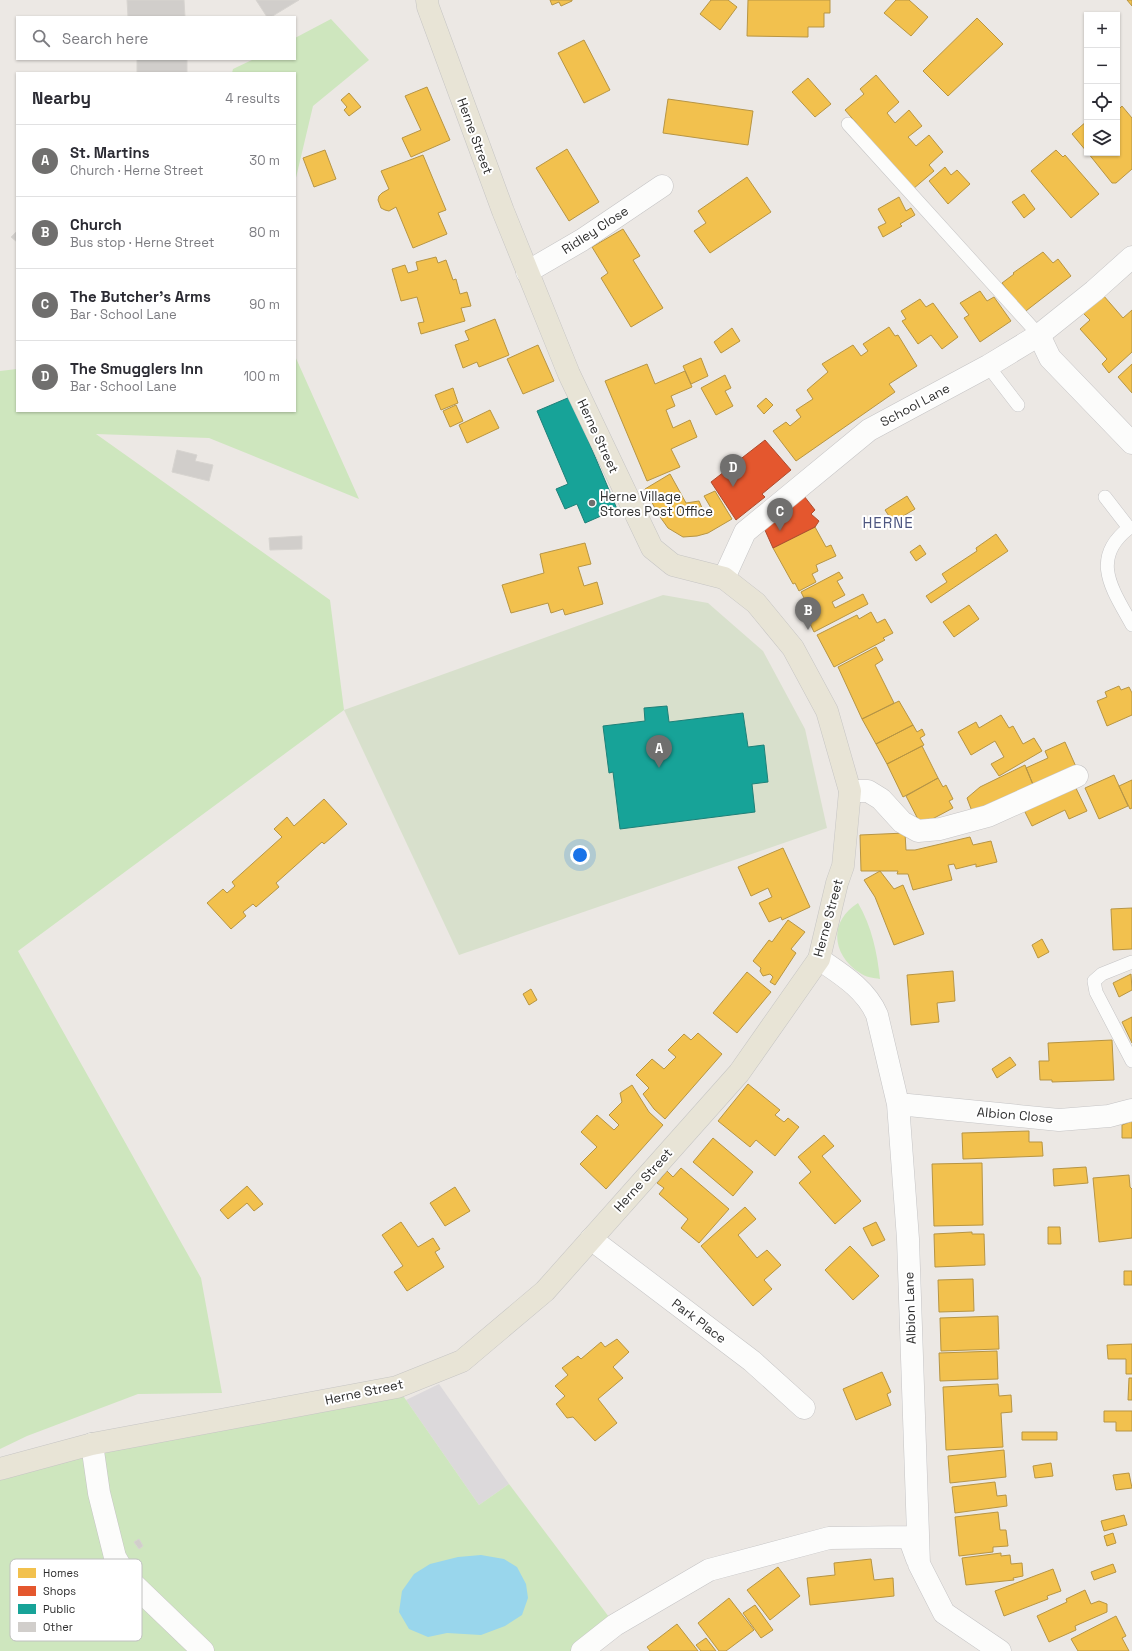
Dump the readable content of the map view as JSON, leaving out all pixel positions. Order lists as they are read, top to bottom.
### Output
{
  "streets": {
    "main road": ["Herne Street"],
    "street": [
      "Ridley Close",
      "School Lane",
      "Albion Close",
      "Albion Lane",
      "Park Place"
    ]
  },
  "crossings": [
    ["Herne Street", "Ridley Close"],
    ["Herne Street", "School Lane"],
    ["Herne Street", "Albion Lane"],
    ["Herne Street", "Park Place"],
    ["Albion Close", "Albion Lane"]
  ],
  "districts": ["HERNE"],
  "places": ["Herne Village Stores Post Office"],
  "legend": [
    "Homes",
    "Shops",
    "Public",
    "Other"
  ],
  "page": {
    "map_buttons": ["+", "−"],
    "search": "Search here",
    "heading": ["Nearby", "4 results"],
    "list": [
      {
        "mark": "A",
        "name": "St. Martins",
        "note": "Church · Herne Street",
        "value": "30 m"
      },
      {
        "mark": "B",
        "name": "Church",
        "note": "Bus stop · Herne Street",
        "value": "80 m"
      },
      {
        "mark": "C",
        "name": "The Butcher's Arms",
        "note": "Bar · School Lane",
        "value": "90 m"
      },
      {
        "mark": "D",
        "name": "The Smugglers Inn",
        "note": "Bar · School Lane",
        "value": "100 m"
      }
    ],
    "pins": [
      "D",
      "C",
      "B",
      "A"
    ]
  }
}
